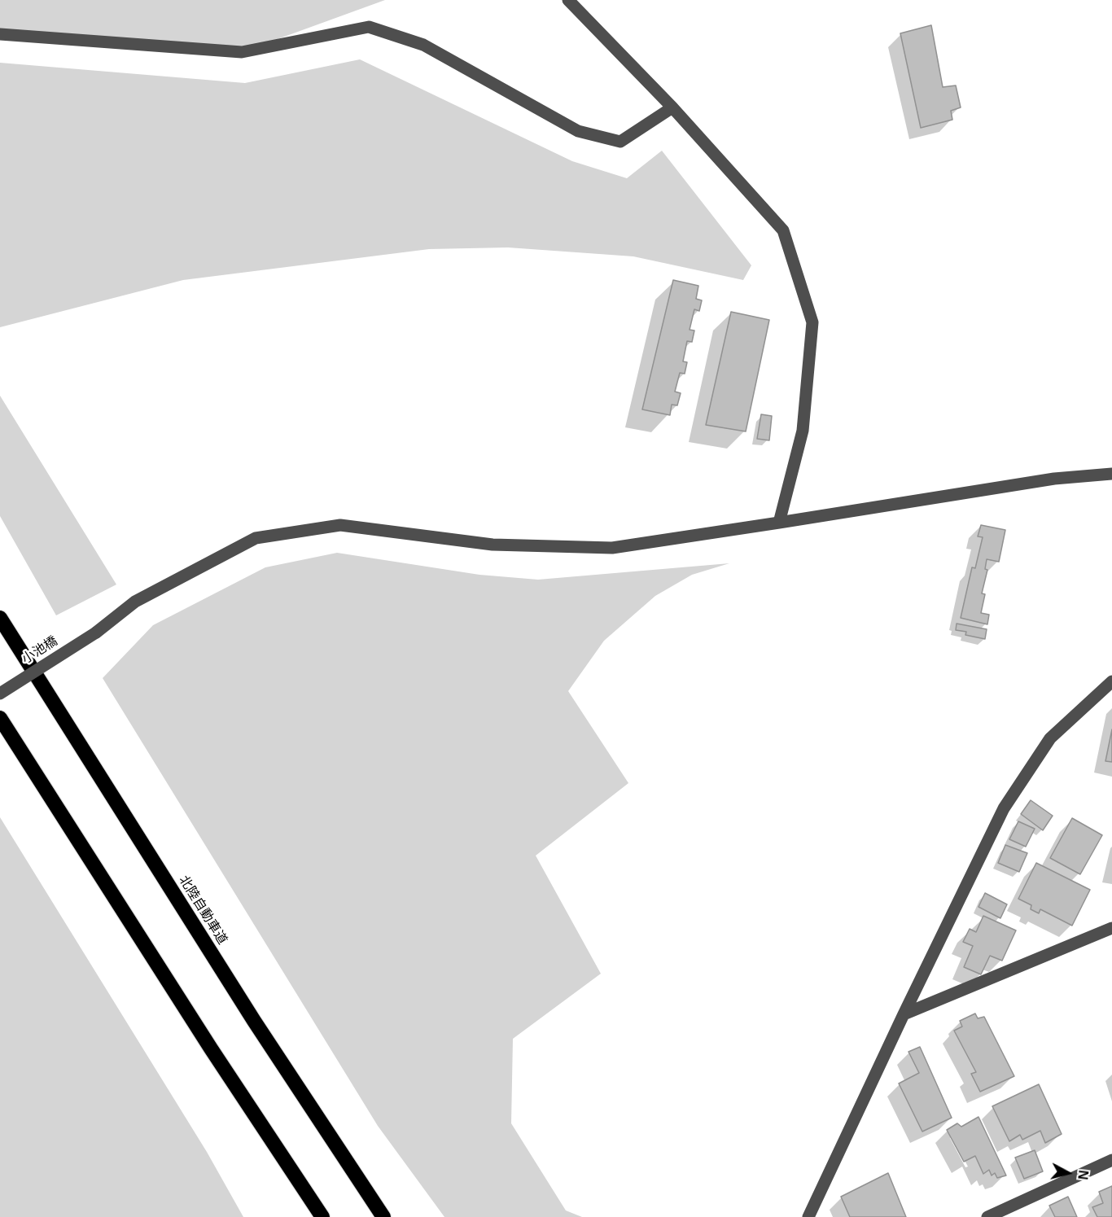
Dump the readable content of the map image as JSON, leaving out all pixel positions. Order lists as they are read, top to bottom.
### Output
{
  "streets": {
    "highway": ["北陸自動車道"],
    "street": ["小池橋"]
  },
  "north": "right"
}
